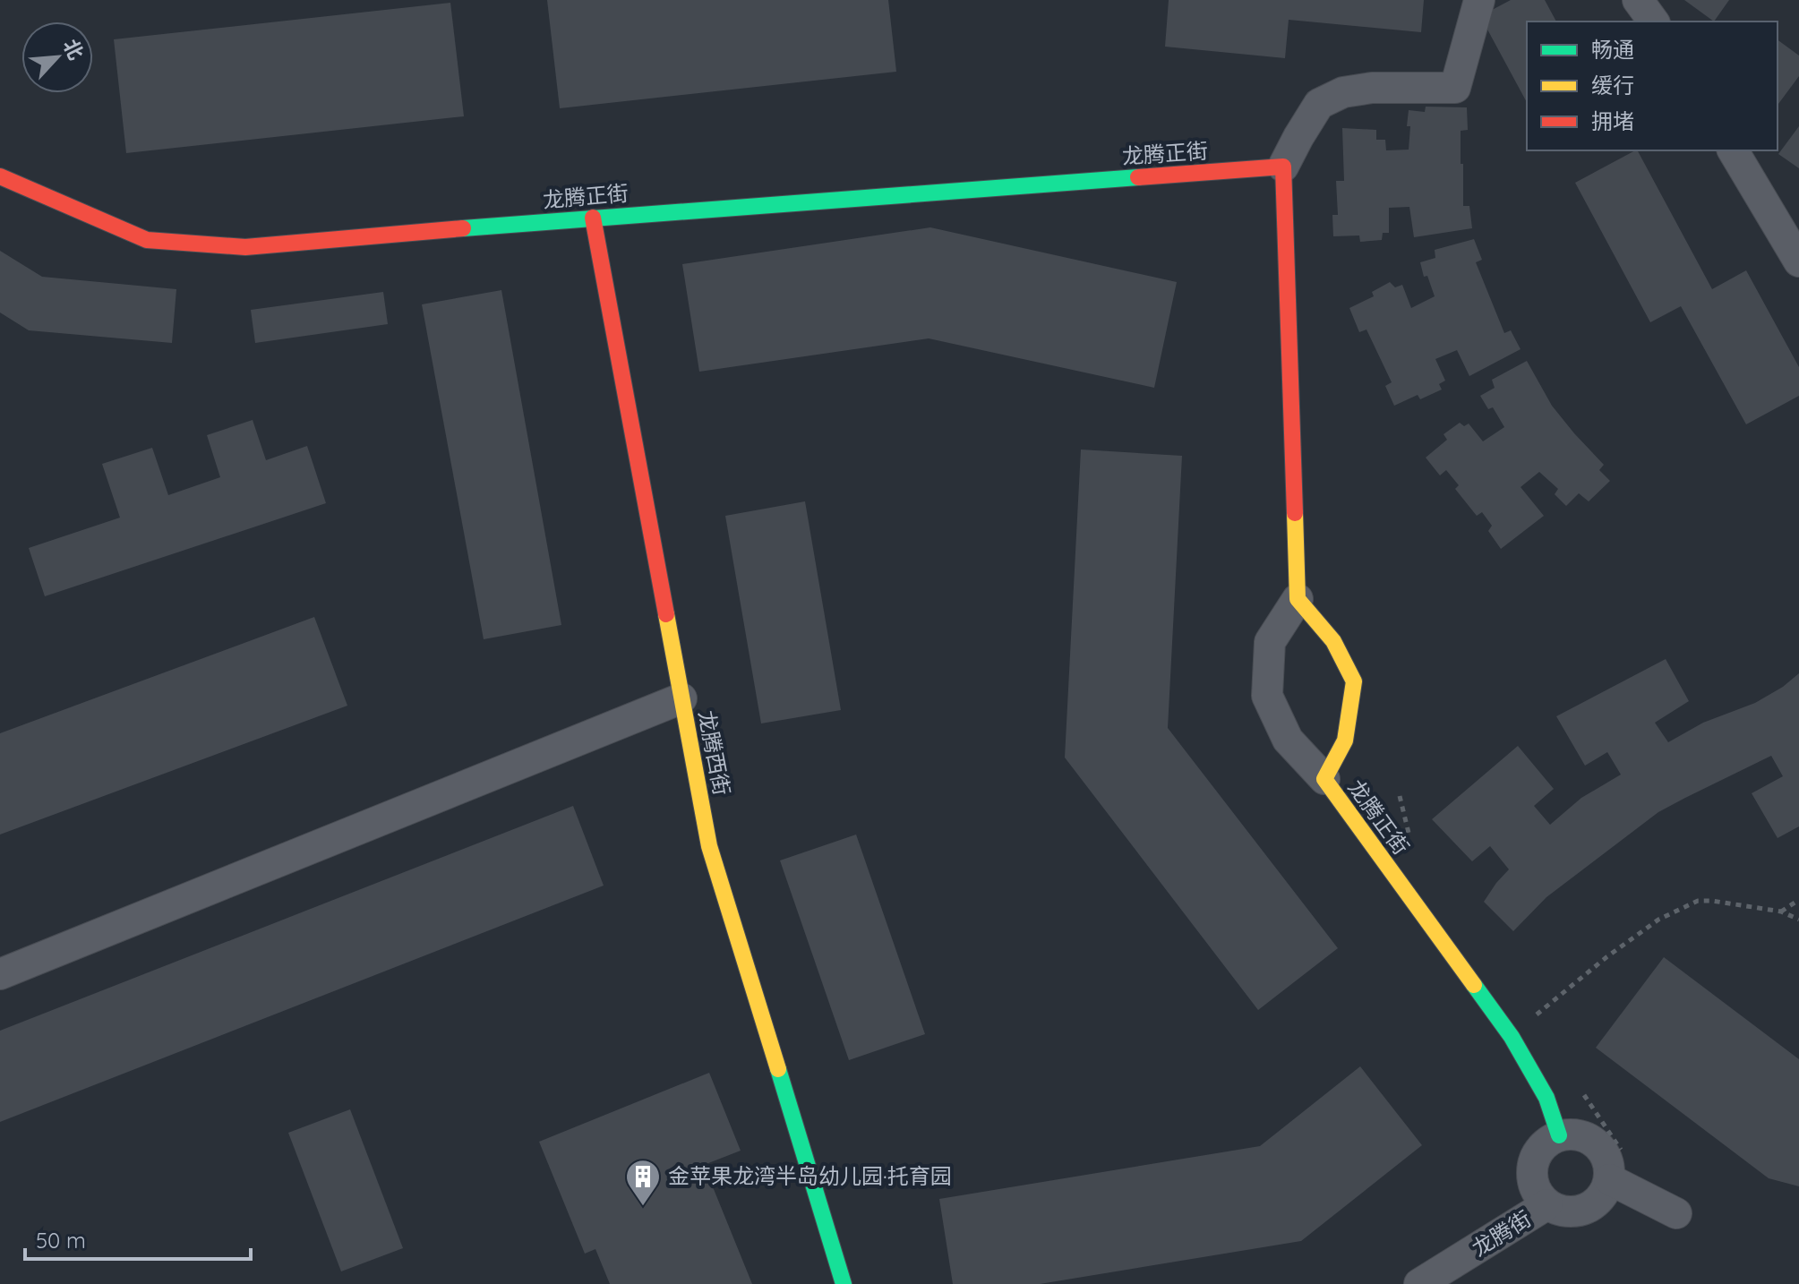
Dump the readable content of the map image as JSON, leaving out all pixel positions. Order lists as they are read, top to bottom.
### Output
{
  "streets": {
    "street": ["龙腾正街", "龙腾西街", "龙腾街"]
  },
  "crossings": [
    ["龙腾正街", "龙腾西街"],
    ["龙腾正街", "龙腾街"]
  ],
  "places": {
    "building": ["金苹果龙湾半岛幼儿园·托育园"]
  },
  "legend": ["畅通", "缓行", "拥堵"],
  "scale_bar": "50 m",
  "north": "top right"
}
